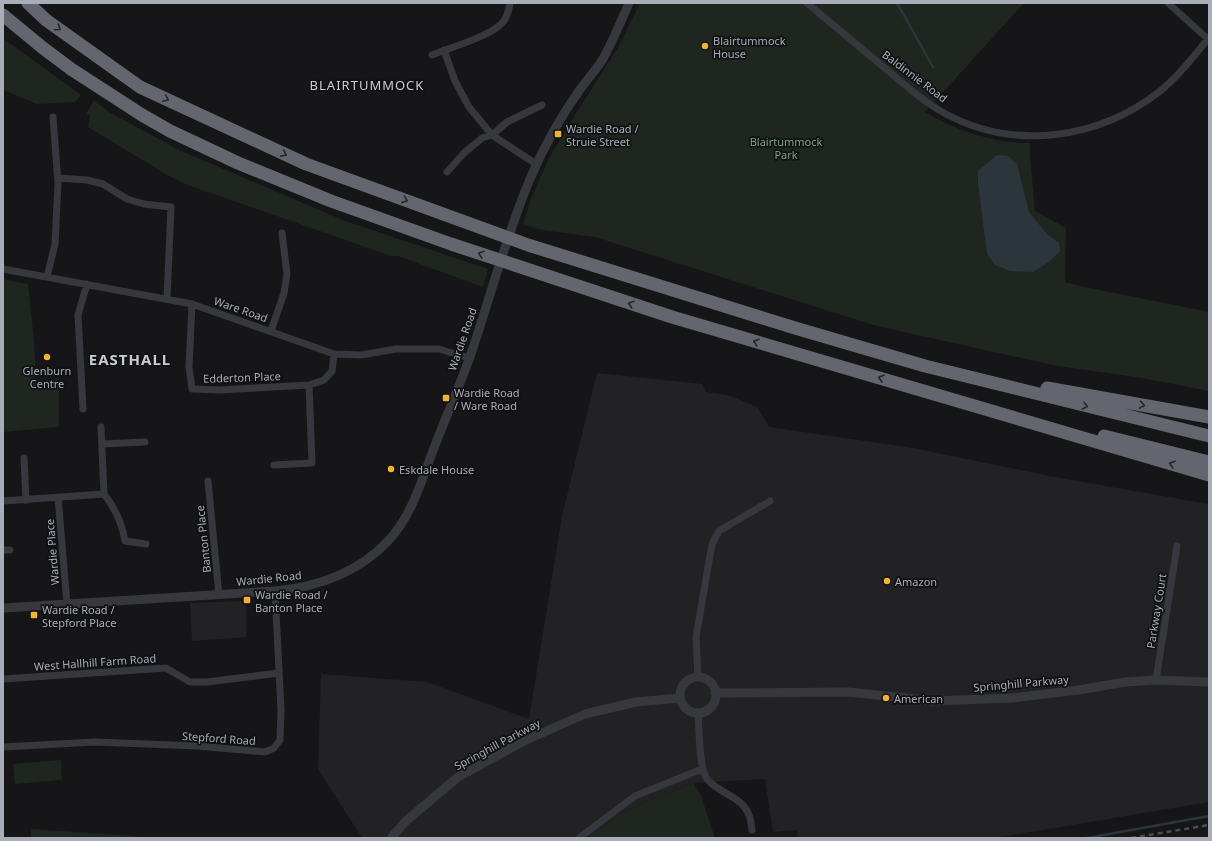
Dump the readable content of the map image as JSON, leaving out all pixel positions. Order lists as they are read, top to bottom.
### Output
{
  "streets": {
    "street": [
      "Baldinnie Road",
      "Ware Road",
      "Wardie Road",
      "Edderton Place",
      "Banton Place",
      "Wardie Place",
      "Parkway Court",
      "West Hallhill Farm Road",
      "Springhill Parkway",
      "Stepford Road"
    ]
  },
  "crossings": [
    ["Ware Road", "Wardie Road"],
    ["Ware Road", "Edderton Place"],
    ["Wardie Road", "Banton Place"],
    ["Wardie Road", "Wardie Place"],
    ["Wardie Road", "Stepford Road"],
    ["Parkway Court", "Springhill Parkway"],
    ["West Hallhill Farm Road", "Stepford Road"]
  ],
  "districts": ["BLAIRTUMMOCK", "EASTHALL"],
  "parks": ["Blairtummock Park"],
  "places": {
    "other": [
      "Blairtummock House",
      "Glenburn Centre",
      "Eskdale House",
      "Amazon",
      "American"
    ],
    "transit": [
      "Wardie Road / Struie Street",
      "Wardie Road / Ware Road",
      "Wardie Road / Banton Place",
      "Wardie Road / Stepford Place"
    ]
  }
}
